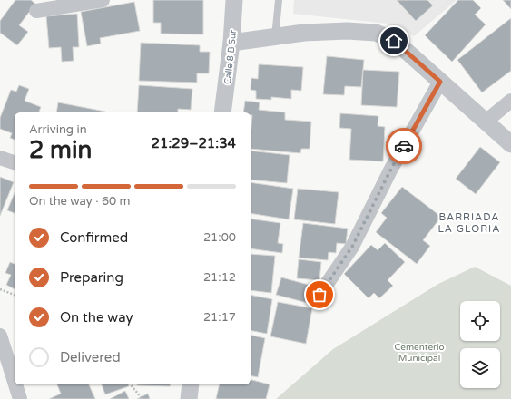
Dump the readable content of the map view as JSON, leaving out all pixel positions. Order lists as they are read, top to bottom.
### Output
{
  "streets": {
    "street": ["Calle 8 B Sur"]
  },
  "districts": ["BARRIADA LA GLORIA"],
  "parks": ["Cementerio Municipal"],
  "page": {
    "heading": ["2 min", "Arriving in", "21:29–21:34"],
    "bar": "On the way · 60 m",
    "list": [
      ["Confirmed", "21:00"],
      ["Preparing", "21:12"],
      ["On the way", "21:17"],
      "Delivered"
    ]
  }
}
